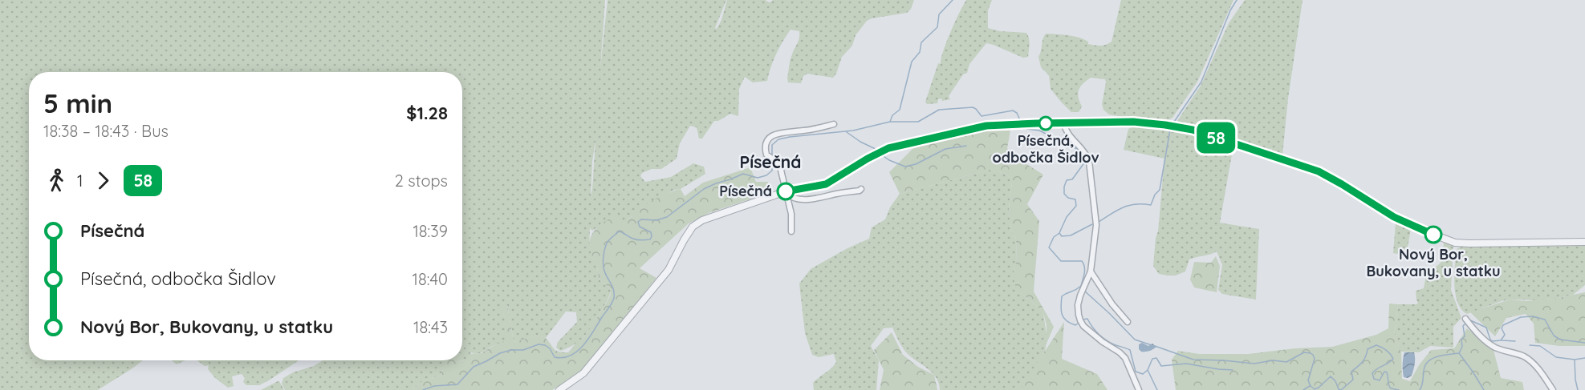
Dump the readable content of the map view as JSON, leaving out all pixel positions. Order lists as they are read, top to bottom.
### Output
{
  "districts": ["Písečná"],
  "places": ["Písečná, odbočka Šidlov", "Písečná", "Nový Bor, Bukovany, u statku"],
  "lines": ["bus line 58"],
  "page": {
    "on_map": "58",
    "heading": ["5 min", "18:38 – 18:43 · Bus", "$1.28"],
    "legs": ["1", "58", "2 stops"],
    "list": [
      {
        "name": "Písečná",
        "value": "18:39"
      },
      {
        "name": "Písečná, odbočka Šidlov",
        "value": "18:40"
      },
      {
        "name": "Nový Bor, Bukovany, u statku",
        "value": "18:43"
      }
    ]
  }
}
